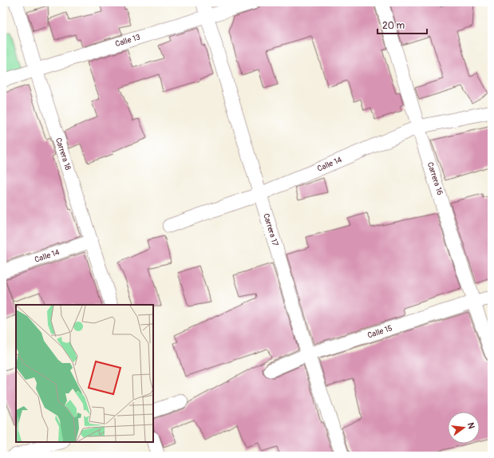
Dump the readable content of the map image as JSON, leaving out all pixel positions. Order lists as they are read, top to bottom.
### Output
{
  "streets": {
    "street": [
      "Calle 13",
      "Carrera 18",
      "Calle 14",
      "Carrera 16",
      "Carrera 17",
      "Calle 15"
    ]
  },
  "crossings": [
    ["Calle 13", "Carrera 18"],
    ["Calle 13", "Carrera 17"],
    ["Carrera 18", "Calle 14"],
    ["Calle 14", "Carrera 16"],
    ["Calle 14", "Carrera 17"],
    ["Carrera 16", "Calle 15"],
    ["Carrera 17", "Calle 15"]
  ],
  "scale_bar": "20 m",
  "north": "right"
}
